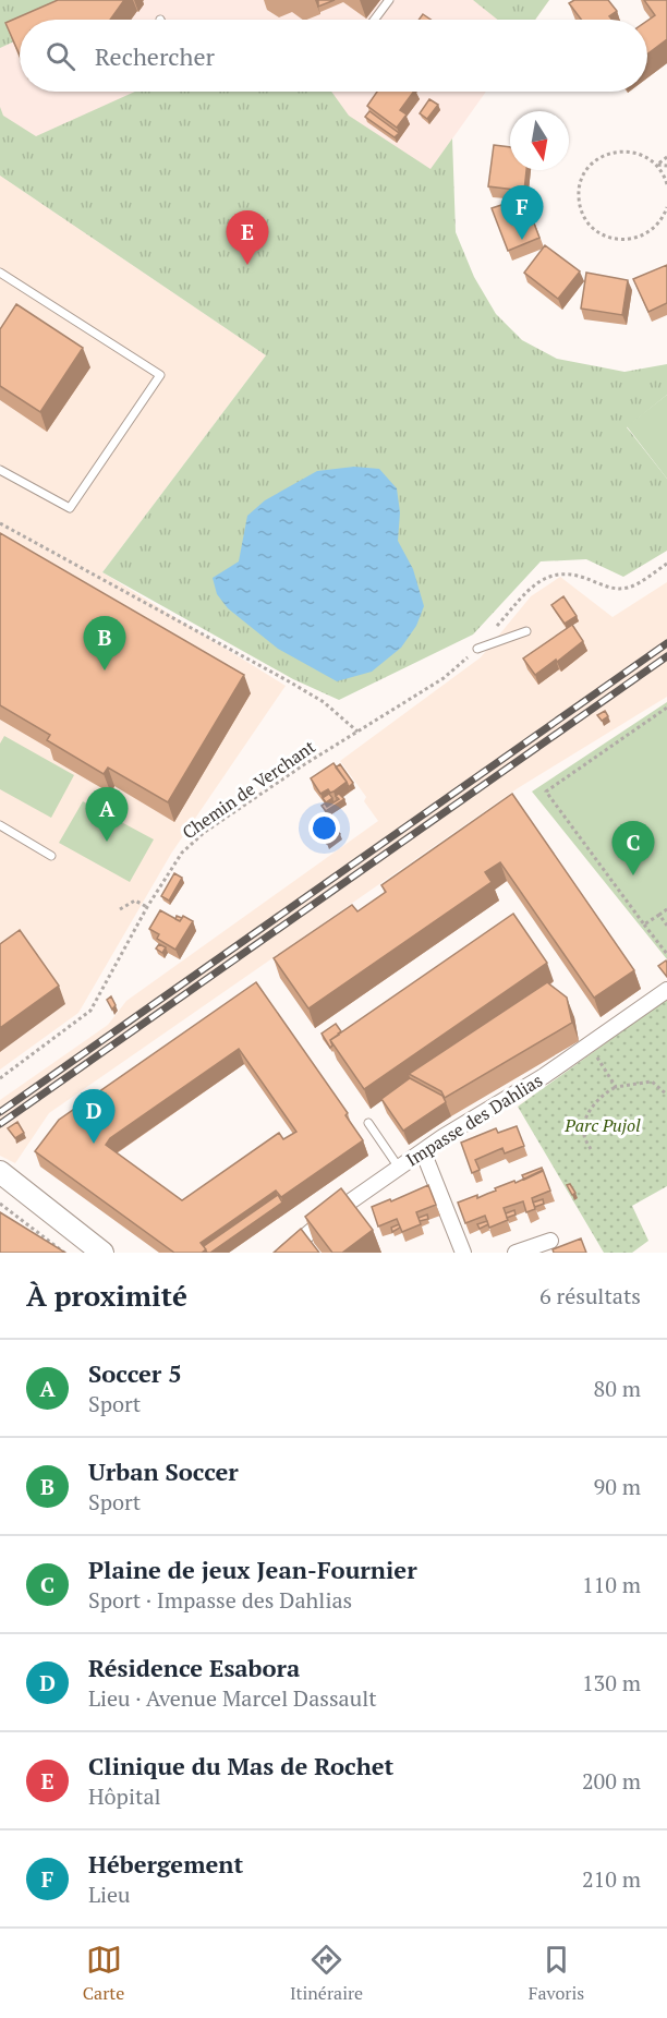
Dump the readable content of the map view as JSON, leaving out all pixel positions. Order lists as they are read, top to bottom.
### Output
{
  "streets": {
    "street": ["Impasse des Dahlias"],
    "path": ["Chemin de Verchant"]
  },
  "parks": ["Parc Pujol"],
  "north": "bottom",
  "page": {
    "search": "Rechercher",
    "pins": [
      "F",
      "E",
      "B",
      "A",
      "C",
      "D"
    ],
    "heading": ["À proximité", "6 résultats"],
    "list": [
      {
        "mark": "A",
        "name": "Soccer 5",
        "note": "Sport",
        "value": "80 m"
      },
      {
        "mark": "B",
        "name": "Urban Soccer",
        "note": "Sport",
        "value": "90 m"
      },
      {
        "mark": "C",
        "name": "Plaine de jeux Jean-Fournier",
        "note": "Sport · Impasse des Dahlias",
        "value": "110 m"
      },
      {
        "mark": "D",
        "name": "Résidence Esabora",
        "note": "Lieu · Avenue Marcel Dassault",
        "value": "130 m"
      },
      {
        "mark": "E",
        "name": "Clinique du Mas de Rochet",
        "note": "Hôpital",
        "value": "200 m"
      },
      {
        "mark": "F",
        "name": "Hébergement",
        "note": "Lieu",
        "value": "210 m"
      }
    ],
    "nav": ["Carte", "Itinéraire", "Favoris"]
  }
}
